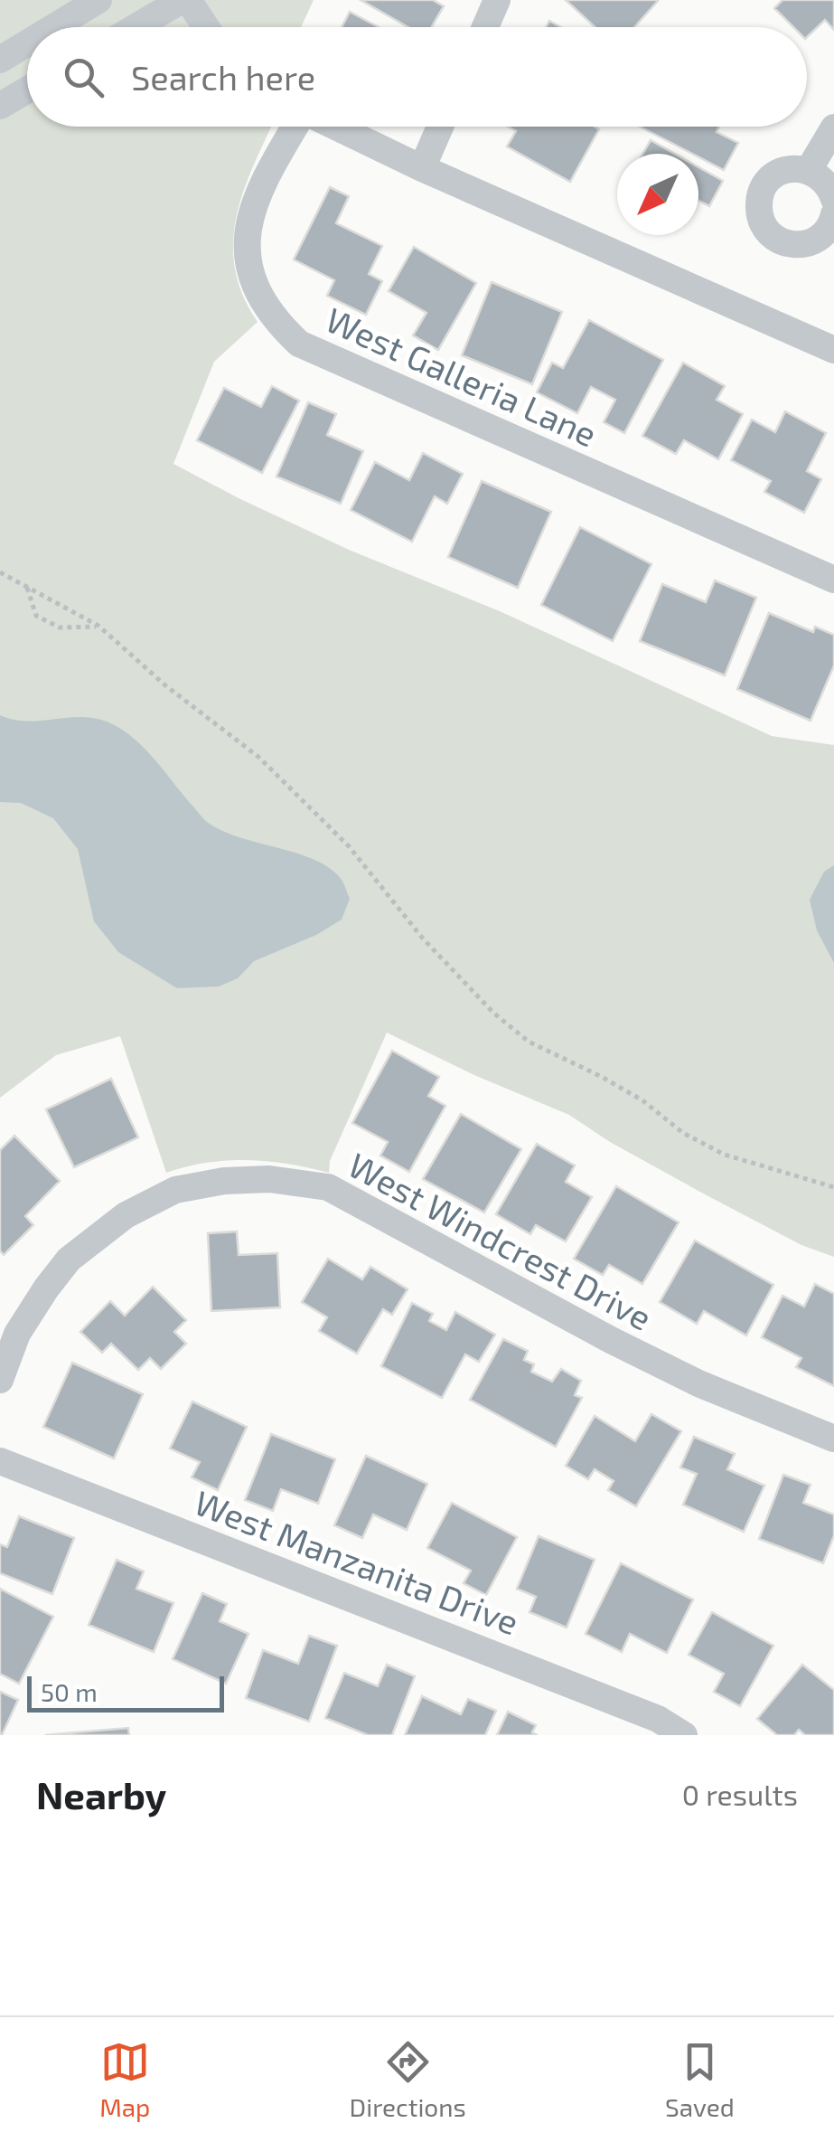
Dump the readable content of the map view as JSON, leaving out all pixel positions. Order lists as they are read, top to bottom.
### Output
{
  "streets": {
    "street": ["West Galleria Lane", "West Windcrest Drive", "West Manzanita Drive"]
  },
  "scale_bar": "50 m",
  "north": "bottom left",
  "page": {
    "search": "Search here",
    "scale": "50 m",
    "heading": ["Nearby", "0 results"],
    "nav": ["Map", "Directions", "Saved"]
  }
}
